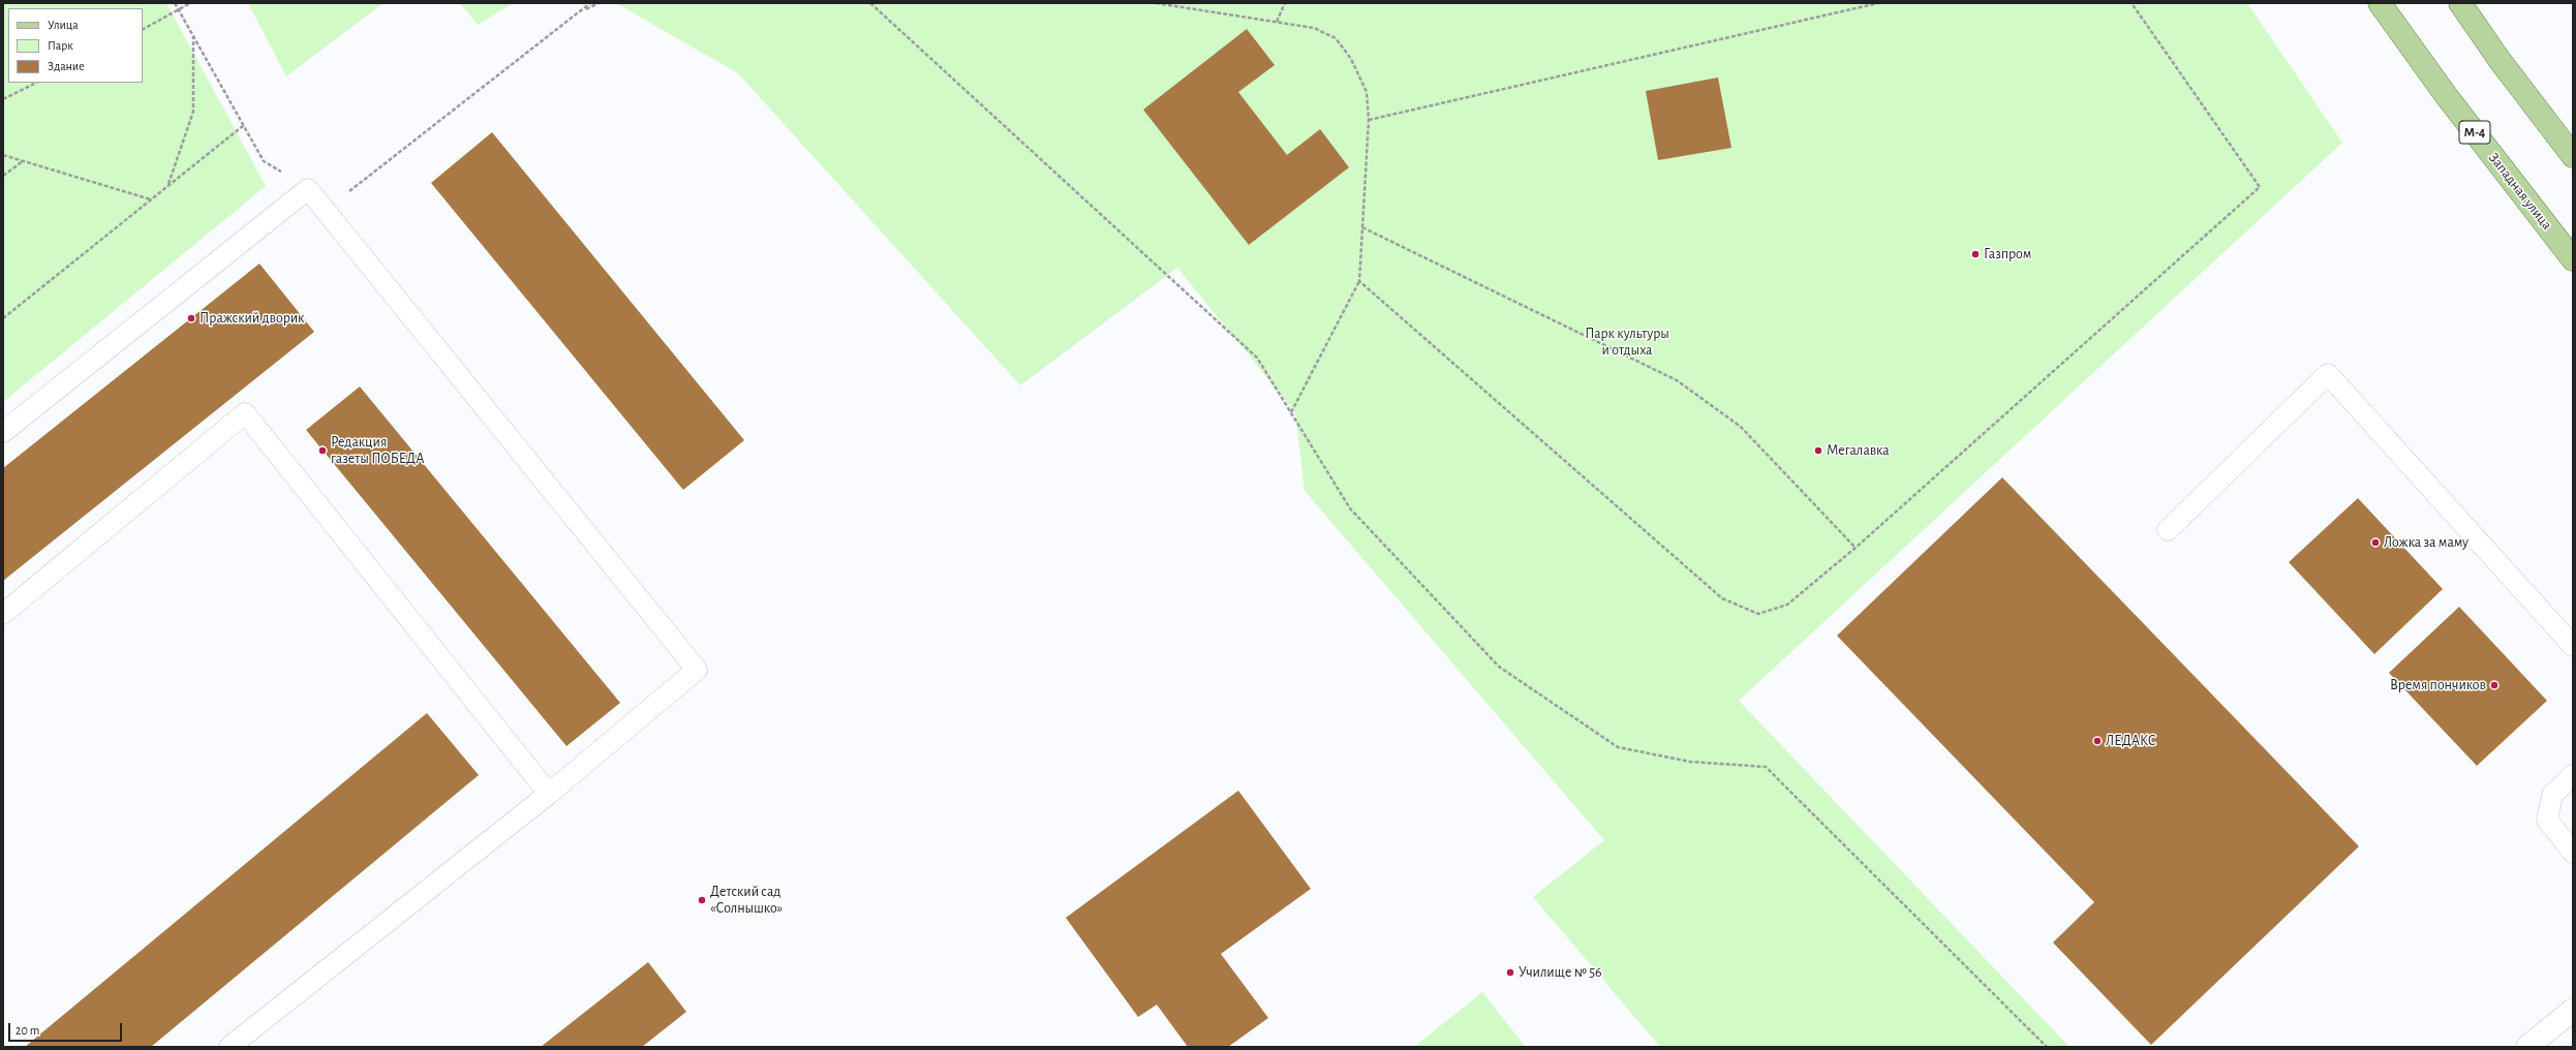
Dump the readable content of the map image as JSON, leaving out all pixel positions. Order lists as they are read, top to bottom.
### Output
{
  "streets": {
    "main road": ["М-4", "Западная улица"]
  },
  "parks": ["Парк культуры и отдыха"],
  "places": [
    "Газпром",
    "Пражский дворик",
    "Редакция газеты ПОБЕДА",
    "Мегалавка",
    "Ложка за маму",
    "Время пончиков",
    "ЛЕДАКС",
    "Детский сад «Солнышко»",
    "Училище № 56"
  ],
  "legend": ["Улица", "Парк", "Здание"],
  "scale_bar": "20 m"
}
